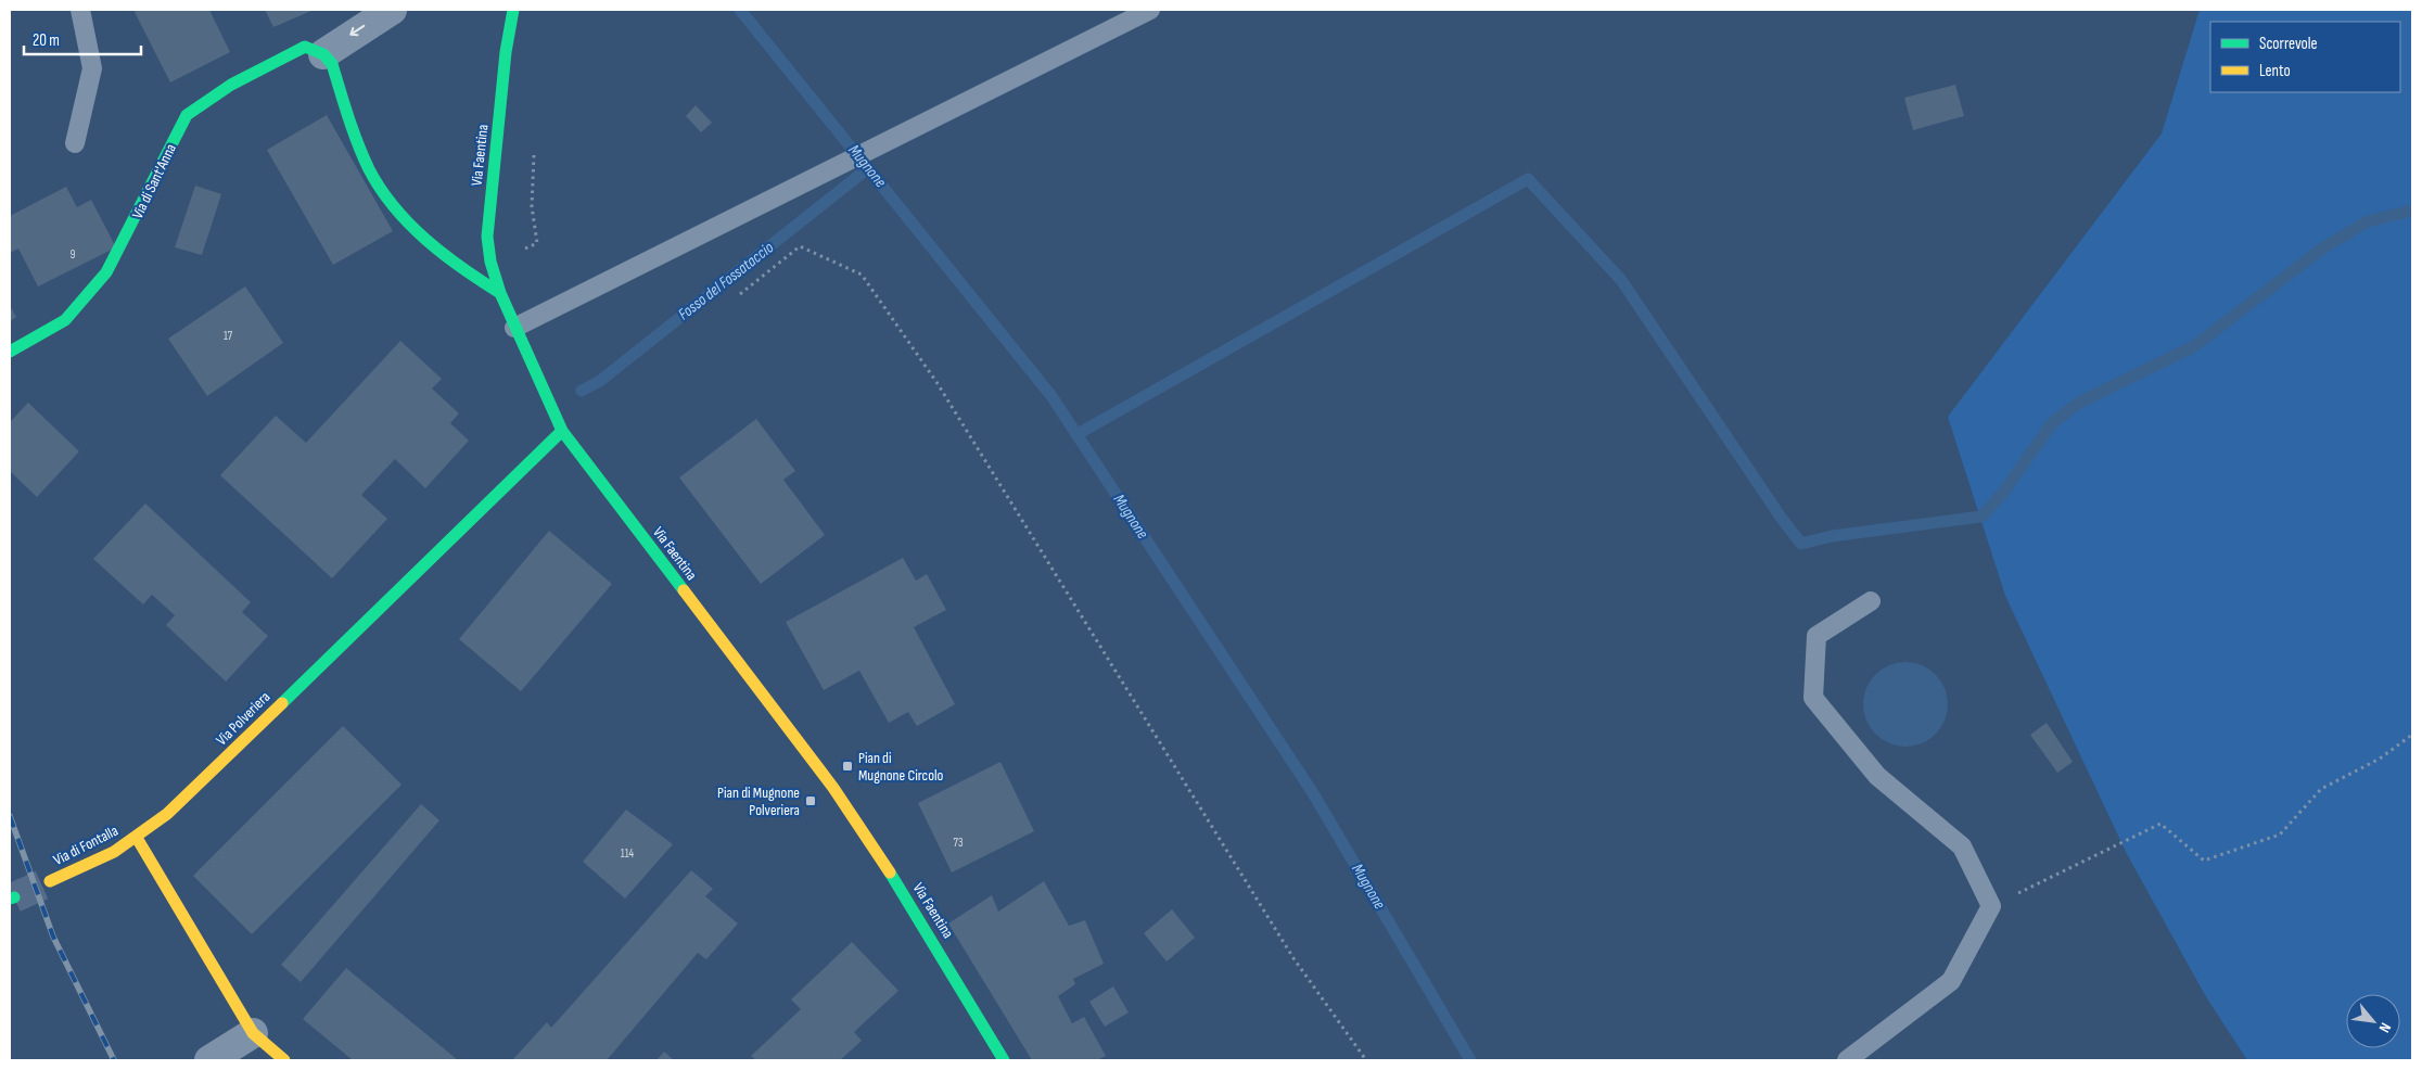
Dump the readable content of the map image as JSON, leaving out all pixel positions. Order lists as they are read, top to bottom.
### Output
{
  "streets": {
    "street": [
      "Via Faentina",
      "Via di Sant'Anna",
      "Via Polveriera",
      "Via di Fontalla"
    ]
  },
  "crossings": [
    ["Via Faentina", "Via Polveriera"],
    ["Via Polveriera", "Via di Fontalla"]
  ],
  "water": ["Mugnone", "Fosso del Fossataccio"],
  "places": {
    "transit": ["Pian di Mugnone Circolo", "Pian di Mugnone Polveriera"]
  },
  "house_numbers": [
    "9",
    "17",
    "73",
    "114"
  ],
  "legend": ["Scorrevole", "Lento"],
  "scale_bar": "20 m",
  "north": "bottom right"
}
